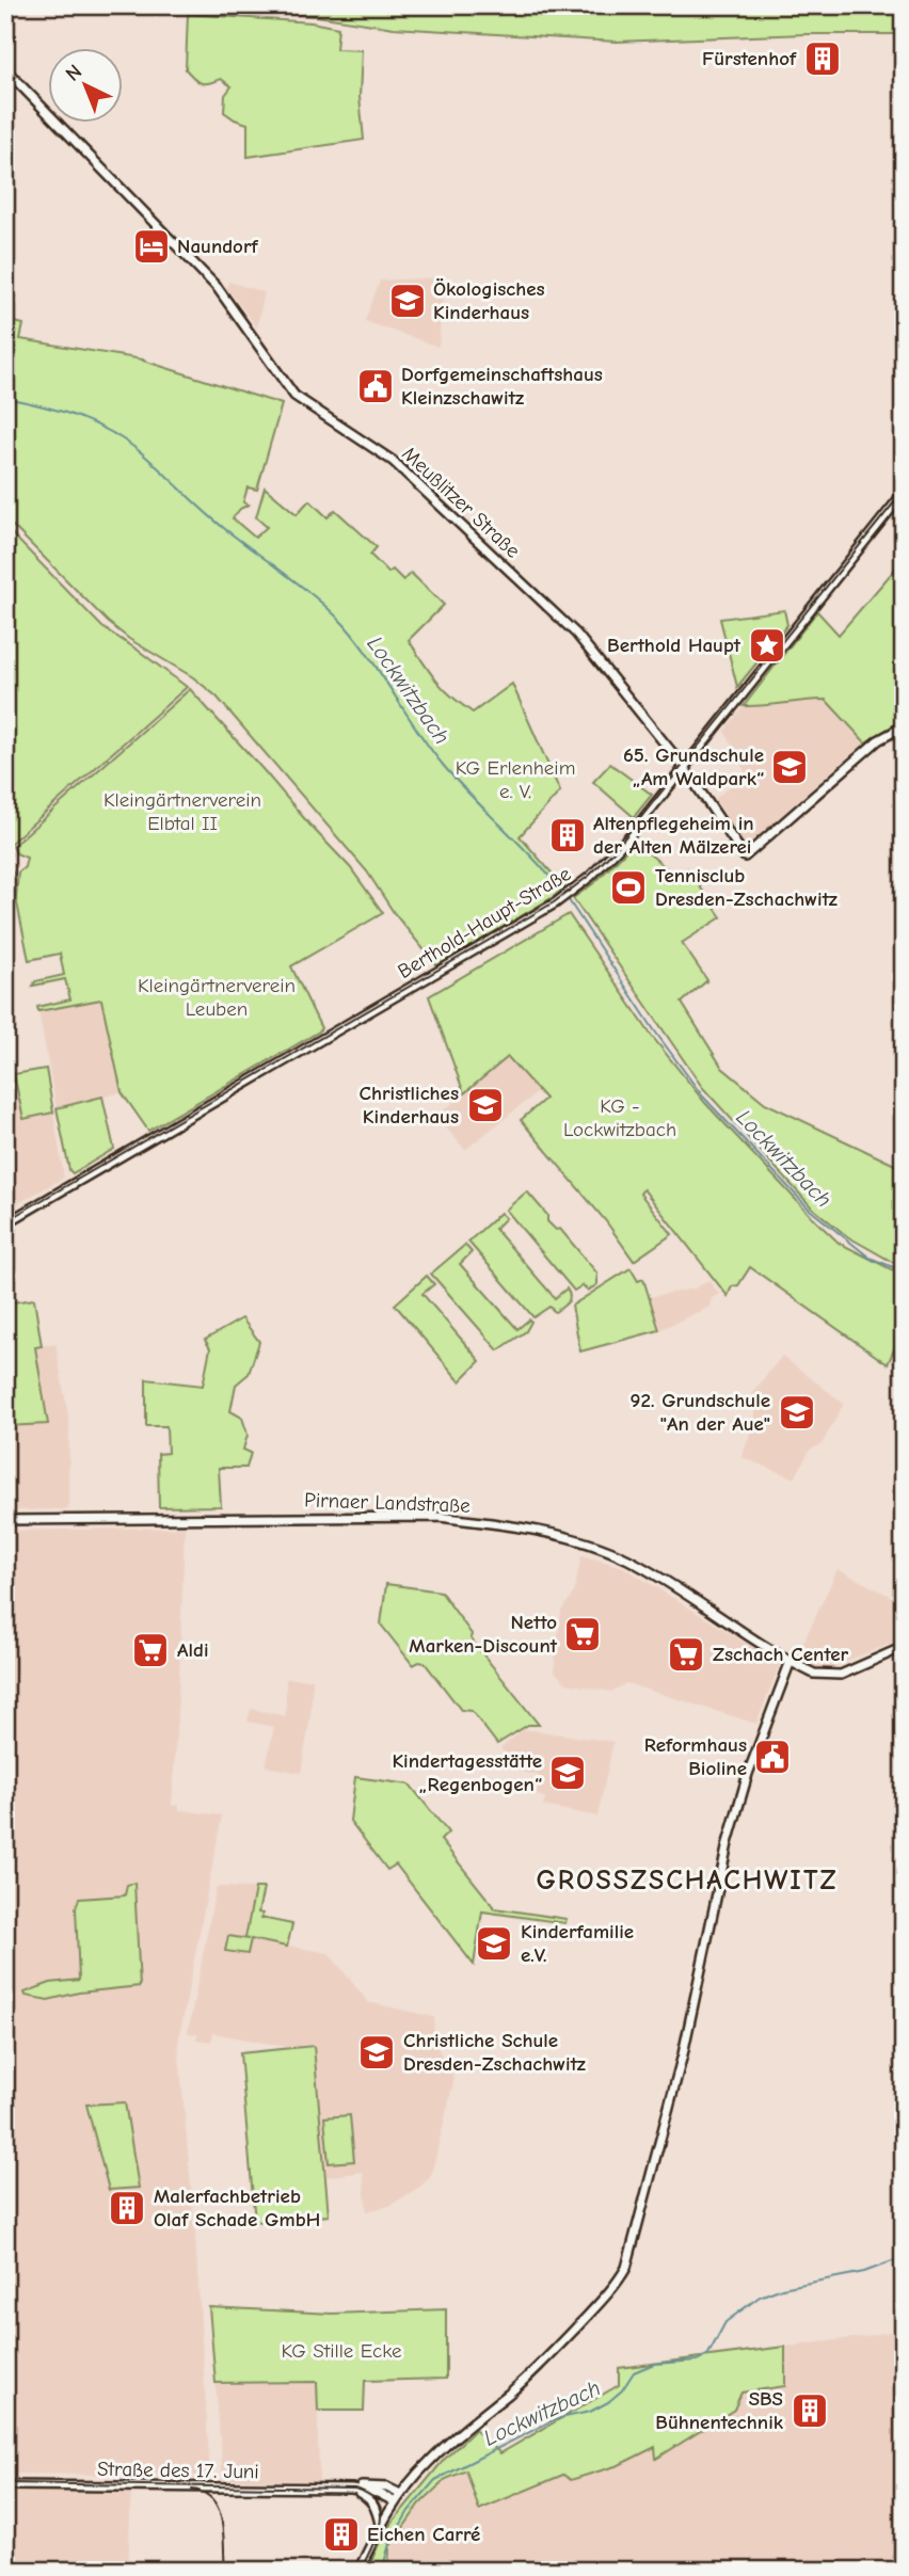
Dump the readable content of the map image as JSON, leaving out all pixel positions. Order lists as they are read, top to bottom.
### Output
{
  "streets": {
    "street": [
      "Meußlitzer Straße",
      "Berthold-Haupt-Straße",
      "Pirnaer Landstraße",
      "Straße des 17. Juni"
    ]
  },
  "crossings": [
    ["Meußlitzer Straße", "Berthold-Haupt-Straße"]
  ],
  "districts": ["GROSSZSCHACHWITZ"],
  "water": ["Lockwitzbach"],
  "parks": [
    "KG Erlenheim e. V.",
    "Kleingärtnerverein Elbtal II",
    "Kleingärtnerverein Leuben",
    "KG - Lockwitzbach",
    "KG Stille Ecke"
  ],
  "places": {
    "building": [
      "Fürstenhof",
      "Altenpflegeheim in der Alten Mälzerei",
      "Malerfachbetrieb Olaf Schade GmbH",
      "SBS Bühnentechnik",
      "Eichen Carré"
    ],
    "hotel": ["Naundorf"],
    "school or university": [
      "Ökologisches Kinderhaus",
      "65. Grundschule „Am Waldpark“",
      "Christliches Kinderhaus",
      "92. Grundschule \"An der Aue\"",
      "Kindertagesstätte „Regenbogen“",
      "Kinderfamilie e.V.",
      "Christliche Schule Dresden-Zschachwitz"
    ],
    "public building": ["Dorfgemeinschaftshaus Kleinzschawitz", "Reformhaus Bioline"],
    "place": ["Berthold Haupt"],
    "sports": ["Tennisclub Dresden-Zschachwitz"],
    "supermarket": ["Netto Marken-Discount", "Aldi", "Zschach Center"]
  },
  "north": "top left"
}
